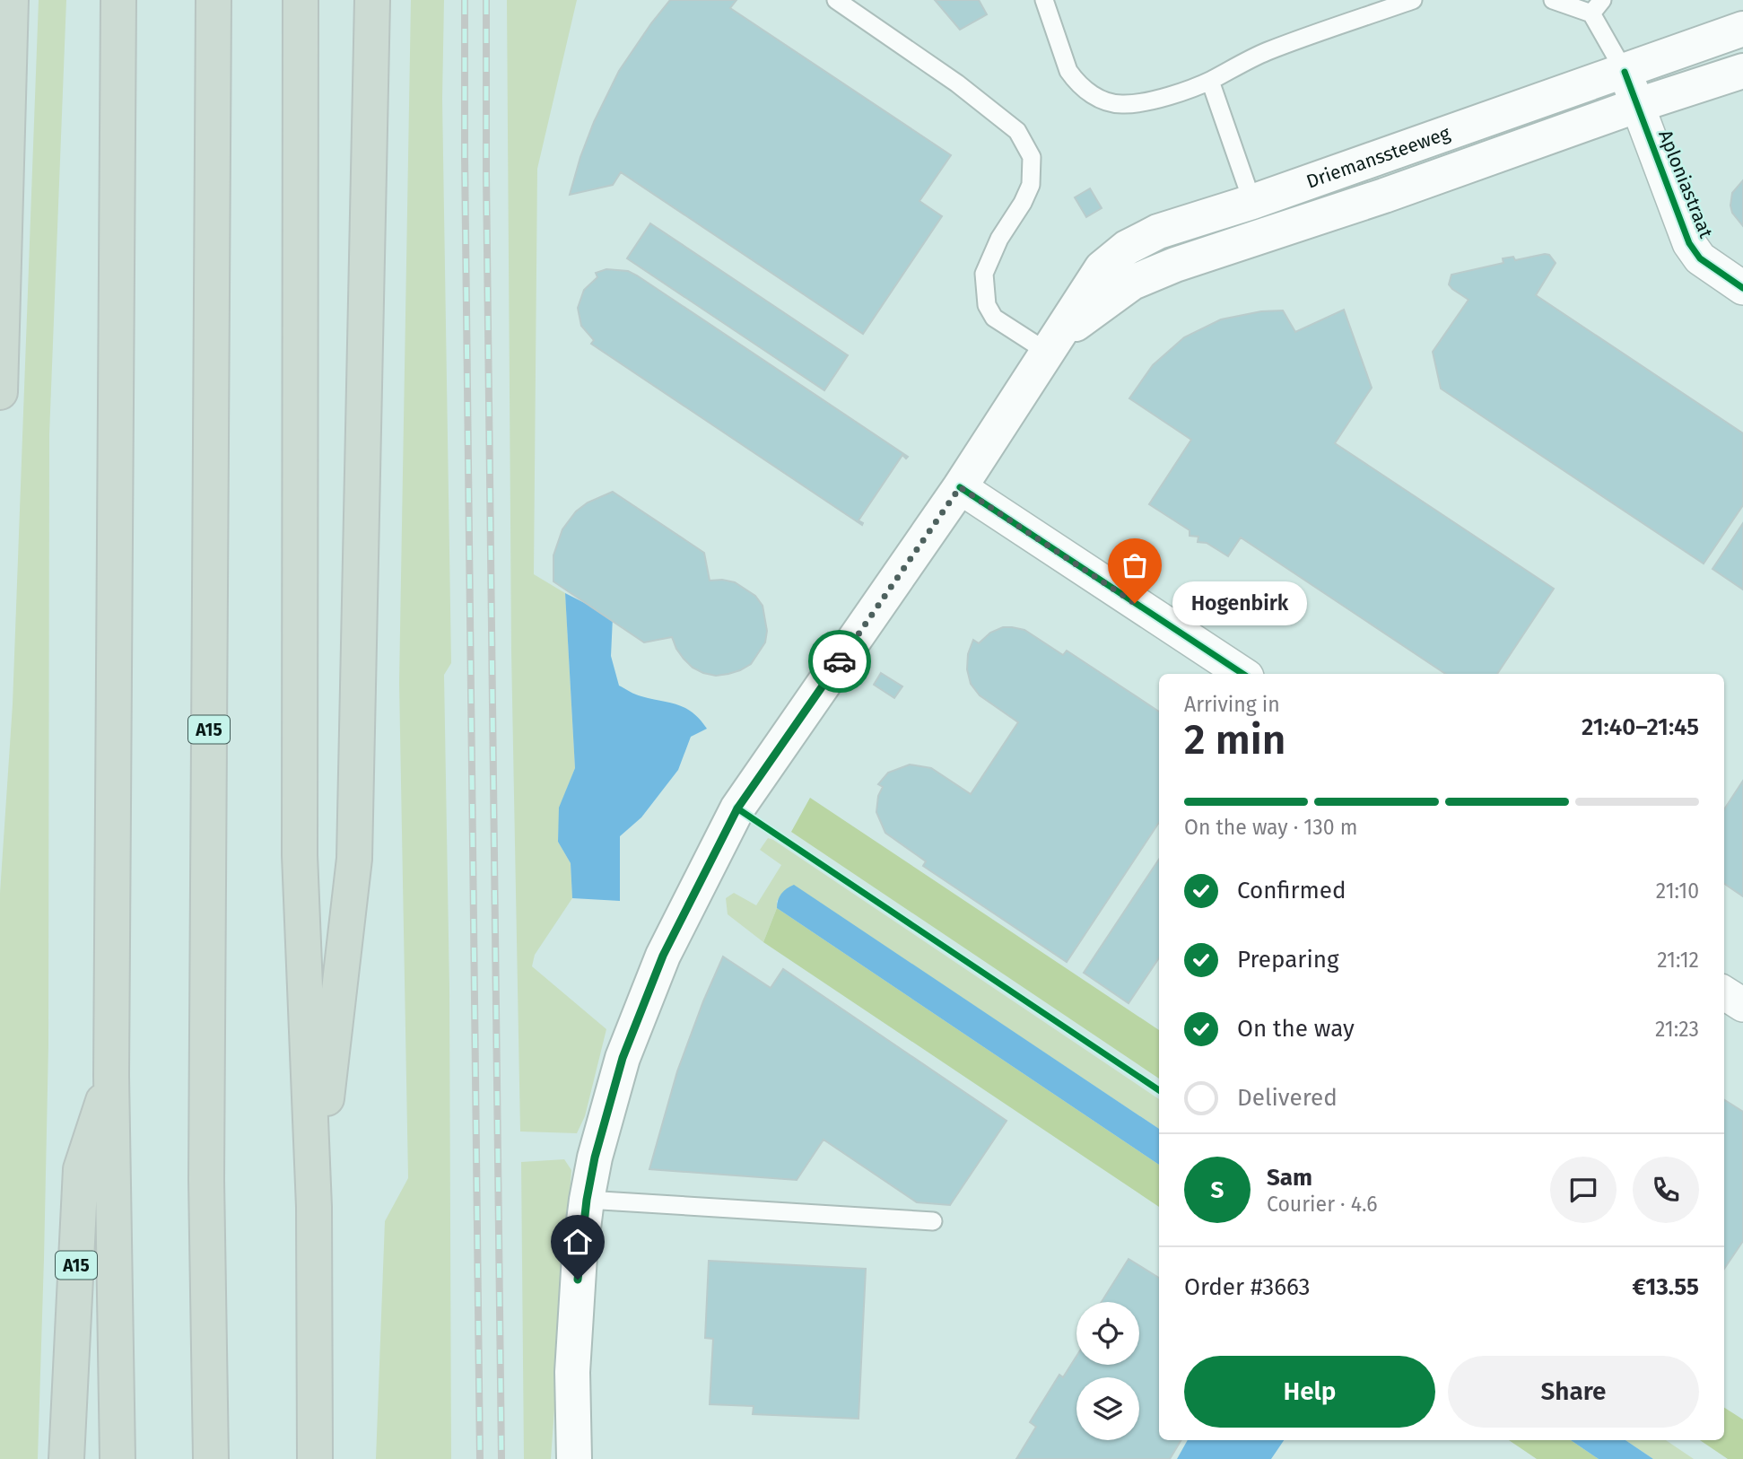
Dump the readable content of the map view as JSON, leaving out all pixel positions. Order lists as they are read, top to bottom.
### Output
{
  "streets": {
    "highway": ["A15"],
    "main road": ["Driemanssteeweg"],
    "street": ["Aploniastraat"]
  },
  "crossings": [
    ["Driemanssteeweg", "Aploniastraat"]
  ],
  "places": ["Hogenbirk"],
  "page": {
    "bubble": "Hogenbirk",
    "heading": ["2 min", "Arriving in", "21:40–21:45"],
    "panel": [
      "Sam",
      "Courier · 4.6",
      "Order #3663",
      "€13.55"
    ],
    "bar": "On the way · 130 m",
    "list": [
      ["Confirmed", "21:10"],
      ["Preparing", "21:12"],
      ["On the way", "21:23"],
      "Delivered"
    ],
    "round": "S",
    "buttons": ["Help", "Share"]
  }
}
